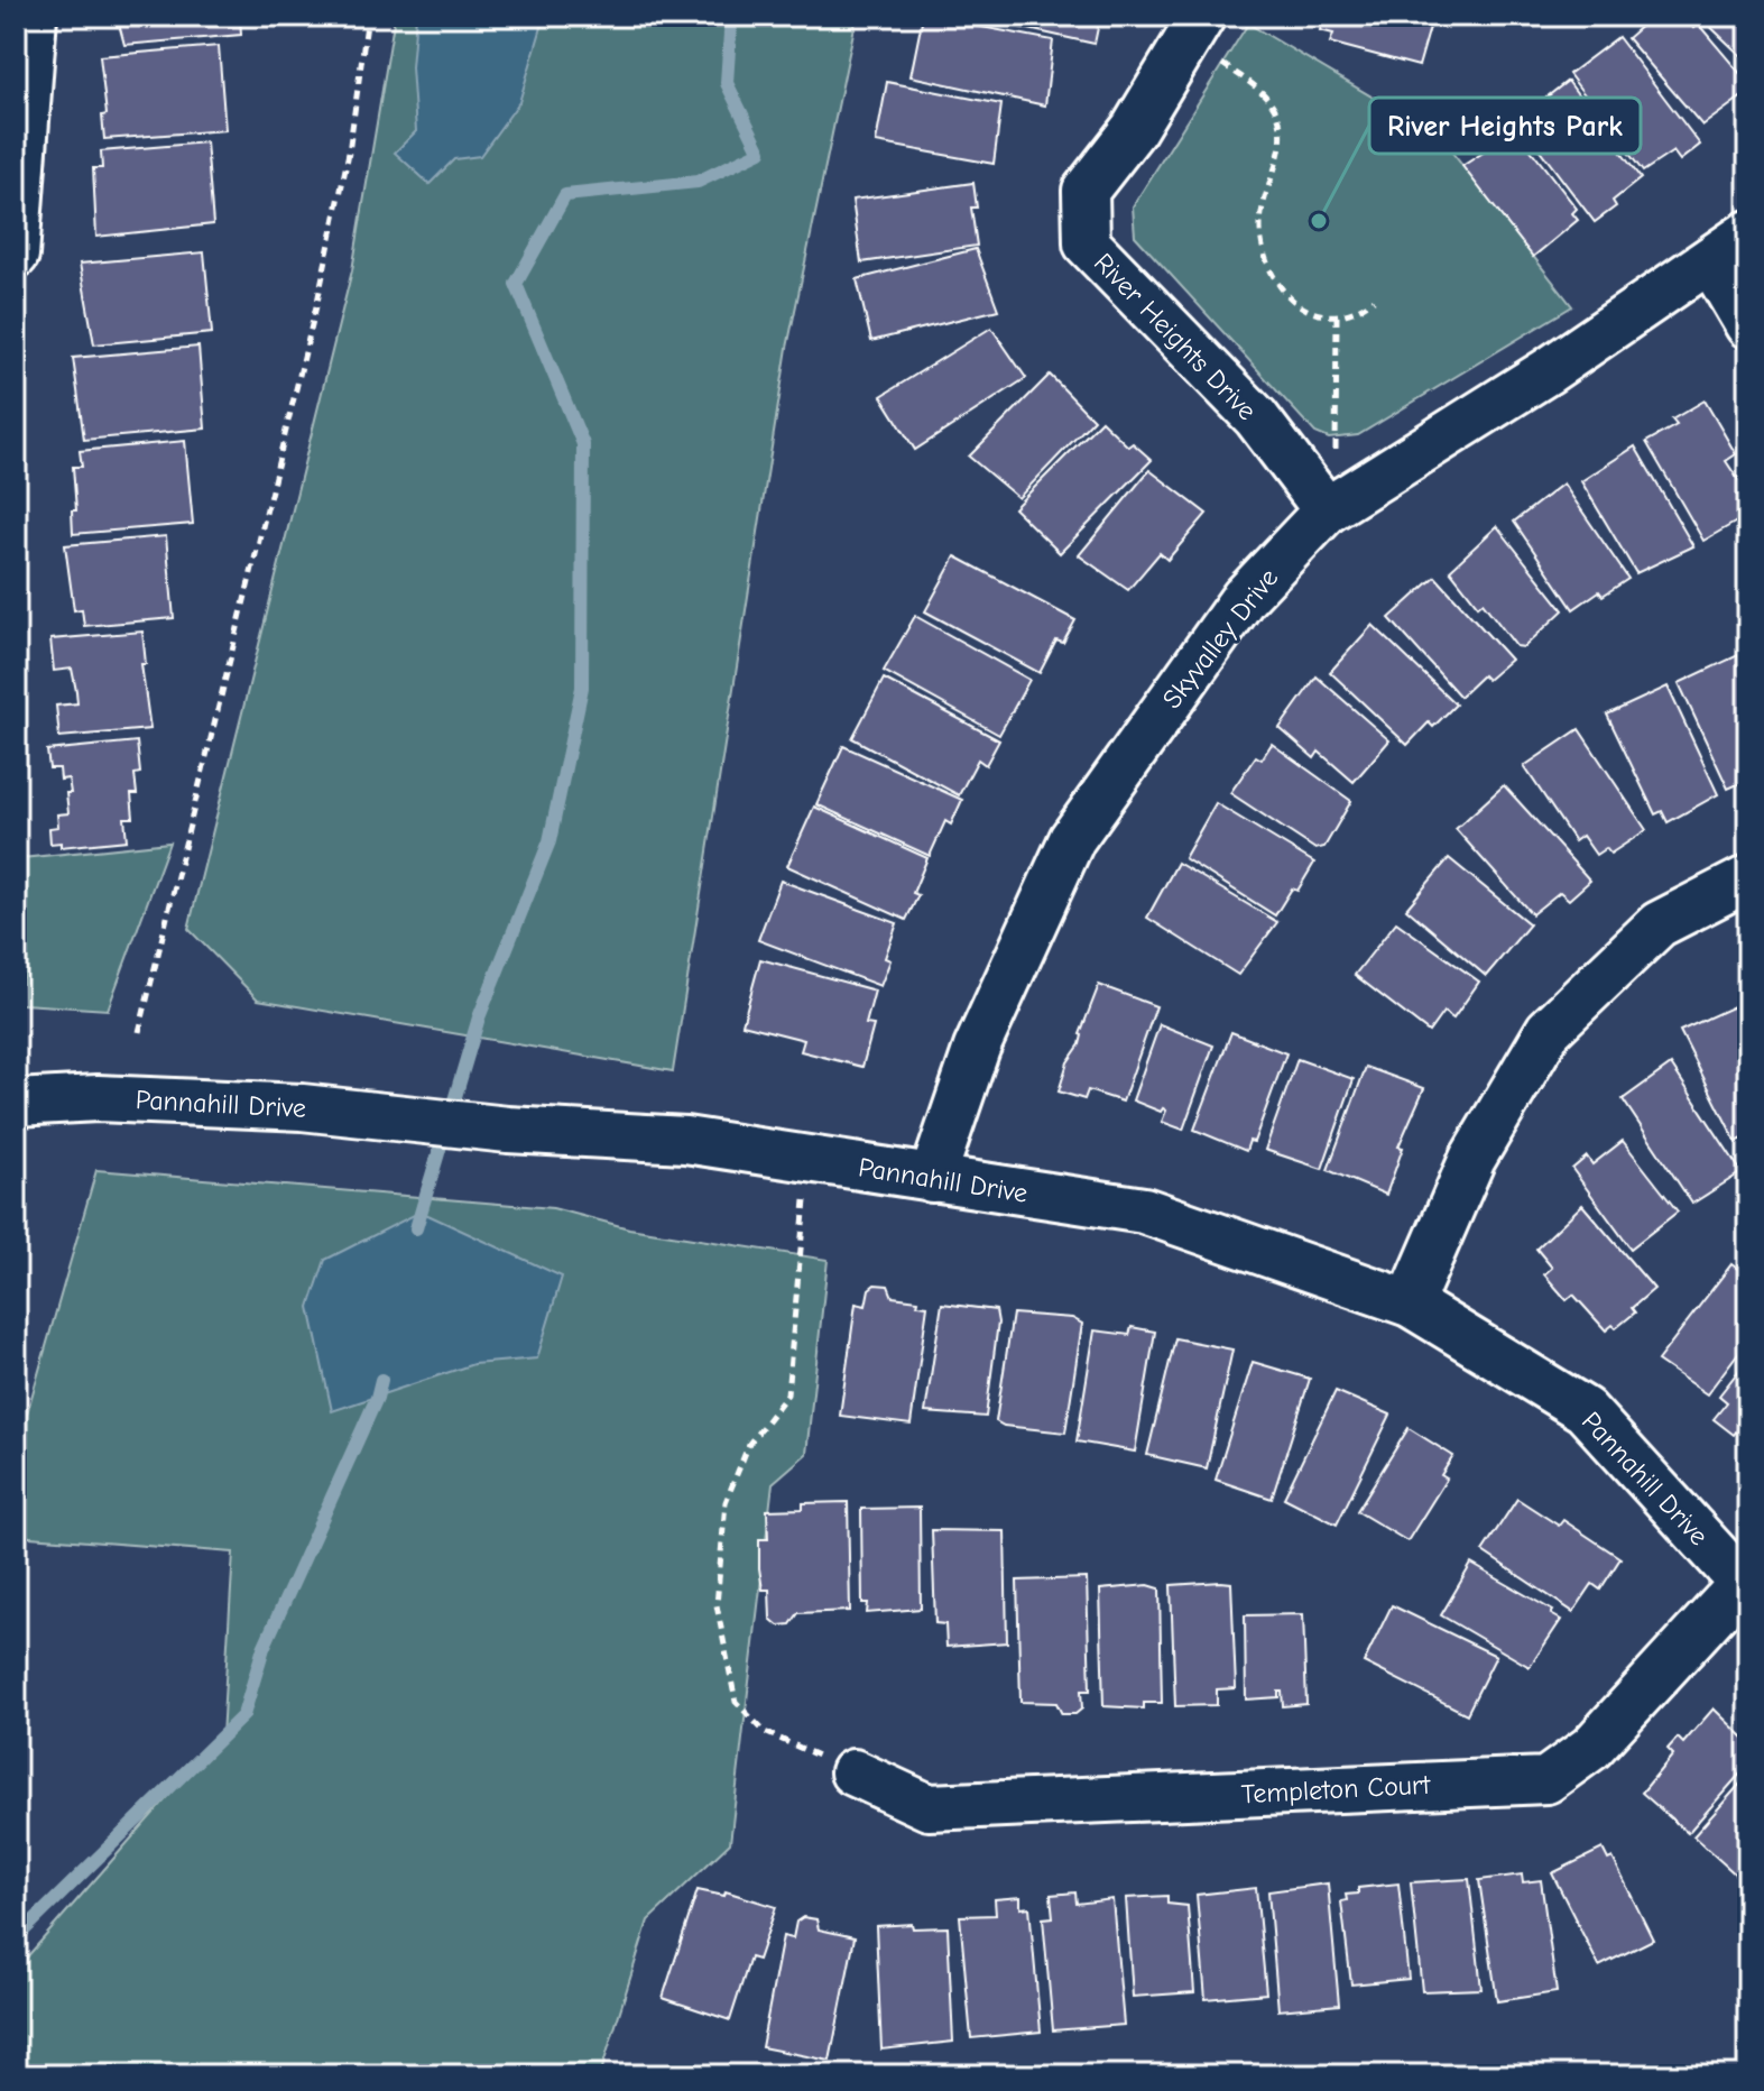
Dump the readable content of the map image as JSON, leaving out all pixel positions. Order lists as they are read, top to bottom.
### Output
{
  "streets": {
    "street": [
      "River Heights Drive",
      "Skyvalley Drive",
      "Pannahill Drive",
      "Templeton Court"
    ]
  },
  "crossings": [
    ["River Heights Drive", "Skyvalley Drive"],
    ["Skyvalley Drive", "Pannahill Drive"],
    ["Pannahill Drive", "Templeton Court"]
  ],
  "places": ["River Heights Park"]
}
